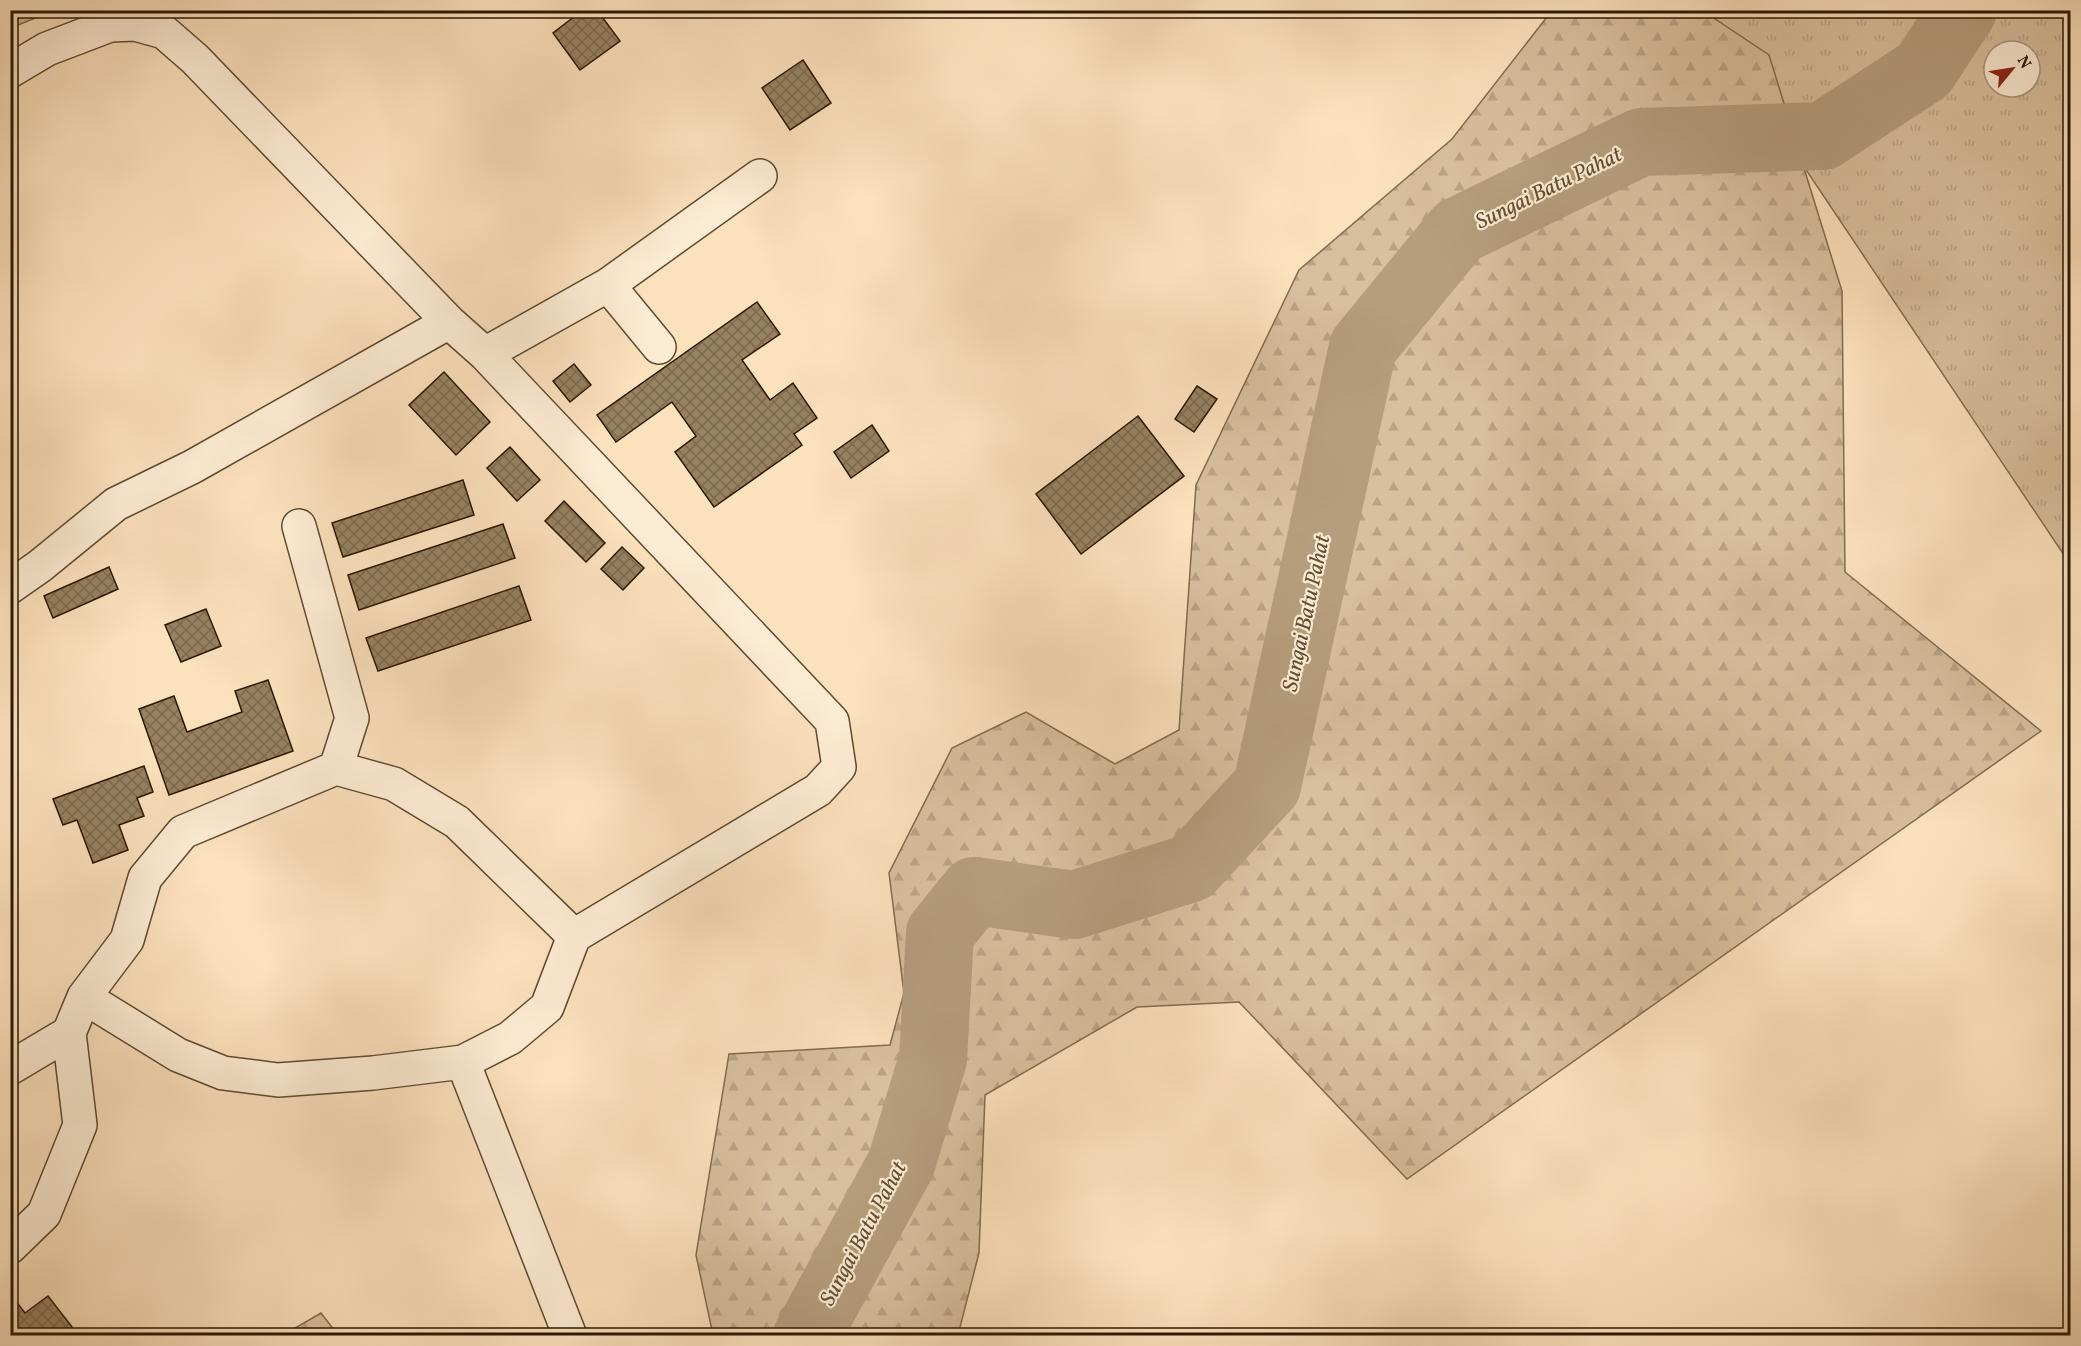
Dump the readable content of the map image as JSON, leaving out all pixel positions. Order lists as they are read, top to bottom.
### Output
{
  "water": ["Sungai Batu Pahat"],
  "north": "top right"
}
